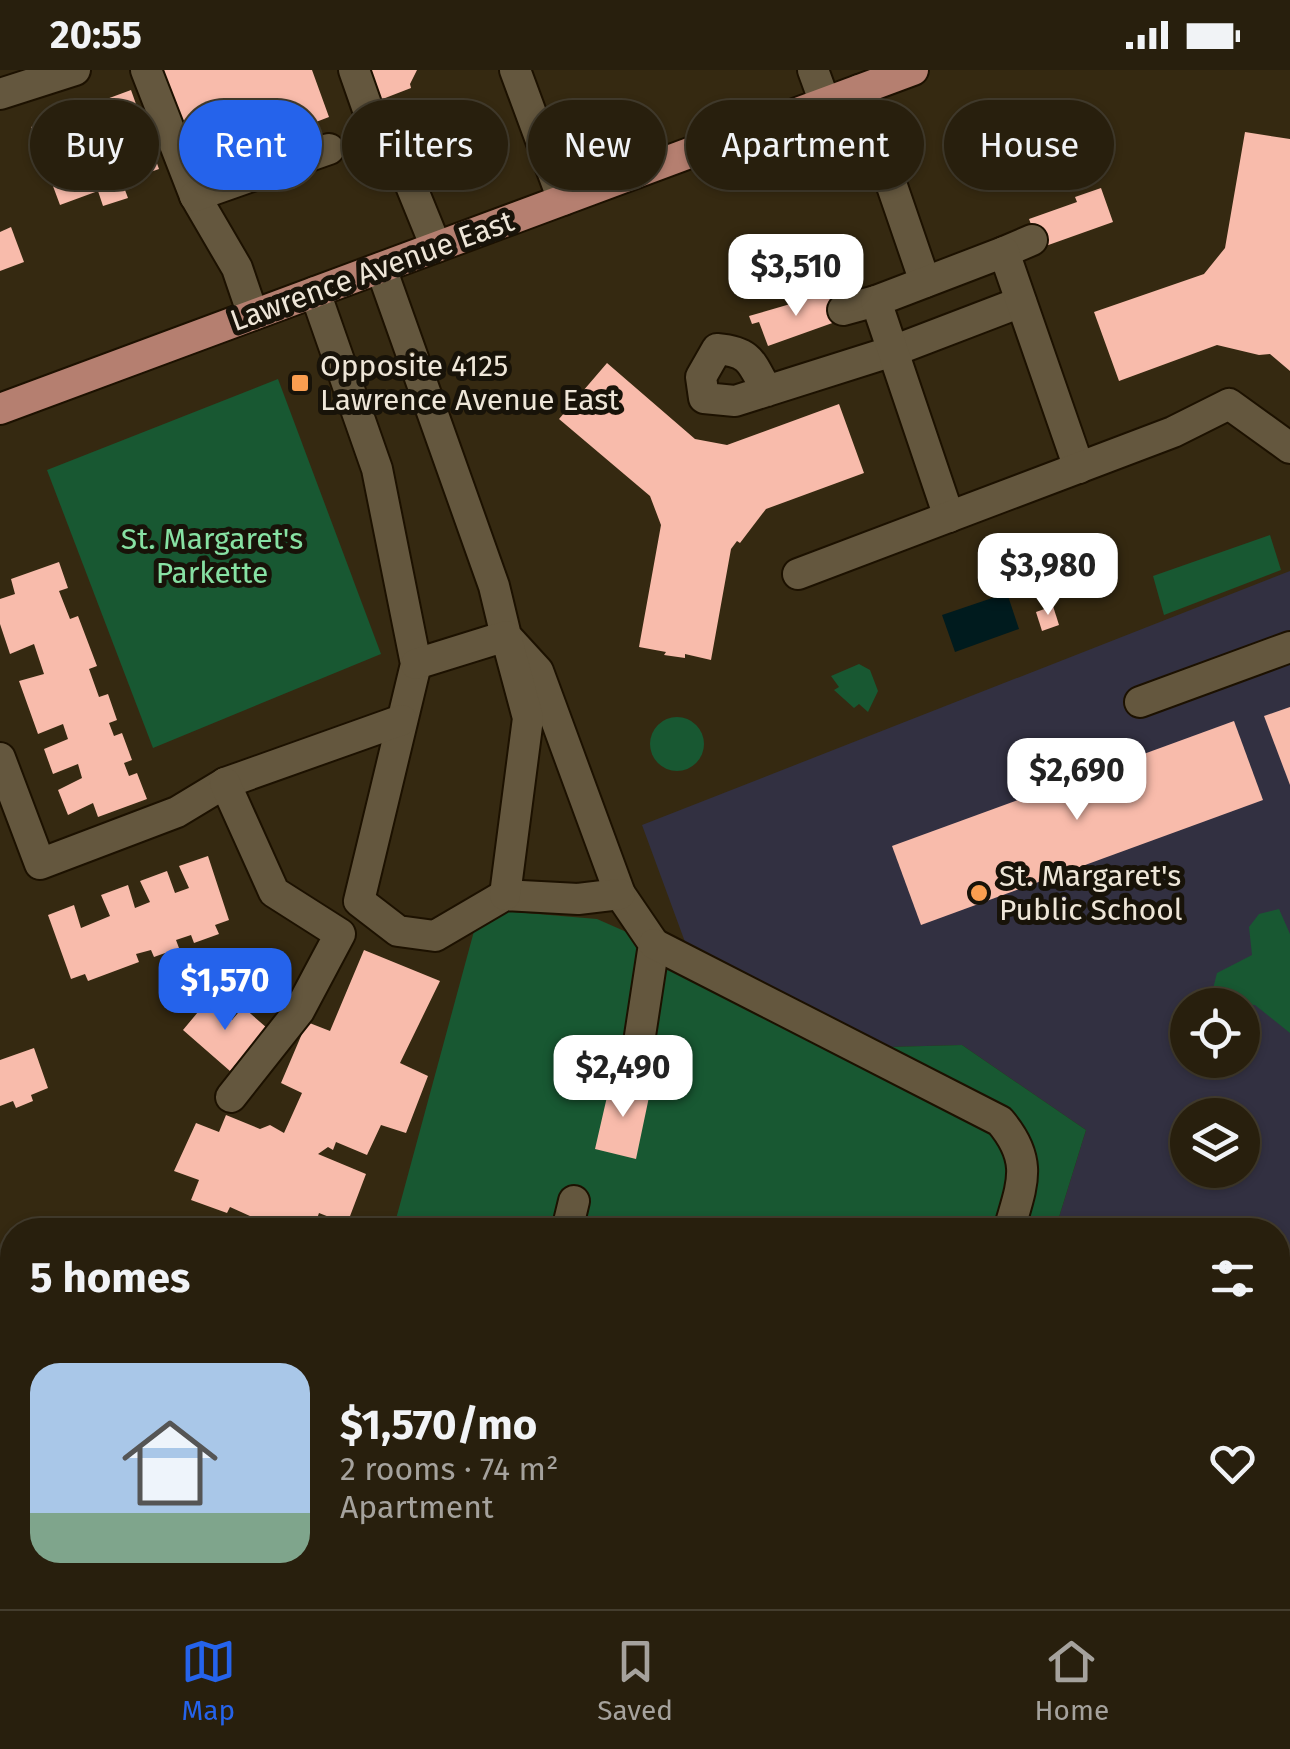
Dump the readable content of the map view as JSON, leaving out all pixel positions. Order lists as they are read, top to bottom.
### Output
{
  "streets": {
    "main road": ["Lawrence Avenue East"]
  },
  "parks": ["St. Margaret's Parkette"],
  "places": {
    "transit": ["Opposite 4125 Lawrence Avenue East"],
    "other": ["St. Margaret's Public School"]
  },
  "page": {
    "status": "20:55",
    "chip": [
      "Buy",
      "Rent",
      "Filters",
      "New",
      "Apartment",
      "House"
    ],
    "price": [
      "$3,510",
      "$3,980",
      "$2,690",
      "$1,570",
      "$2,490"
    ],
    "heading": "5 homes",
    "list": [
      {
        "name": "$1,570/mo",
        "note": "2 rooms · 74 m² · Apartment"
      }
    ],
    "tabs": ["Map", "Saved", "Home"]
  }
}
